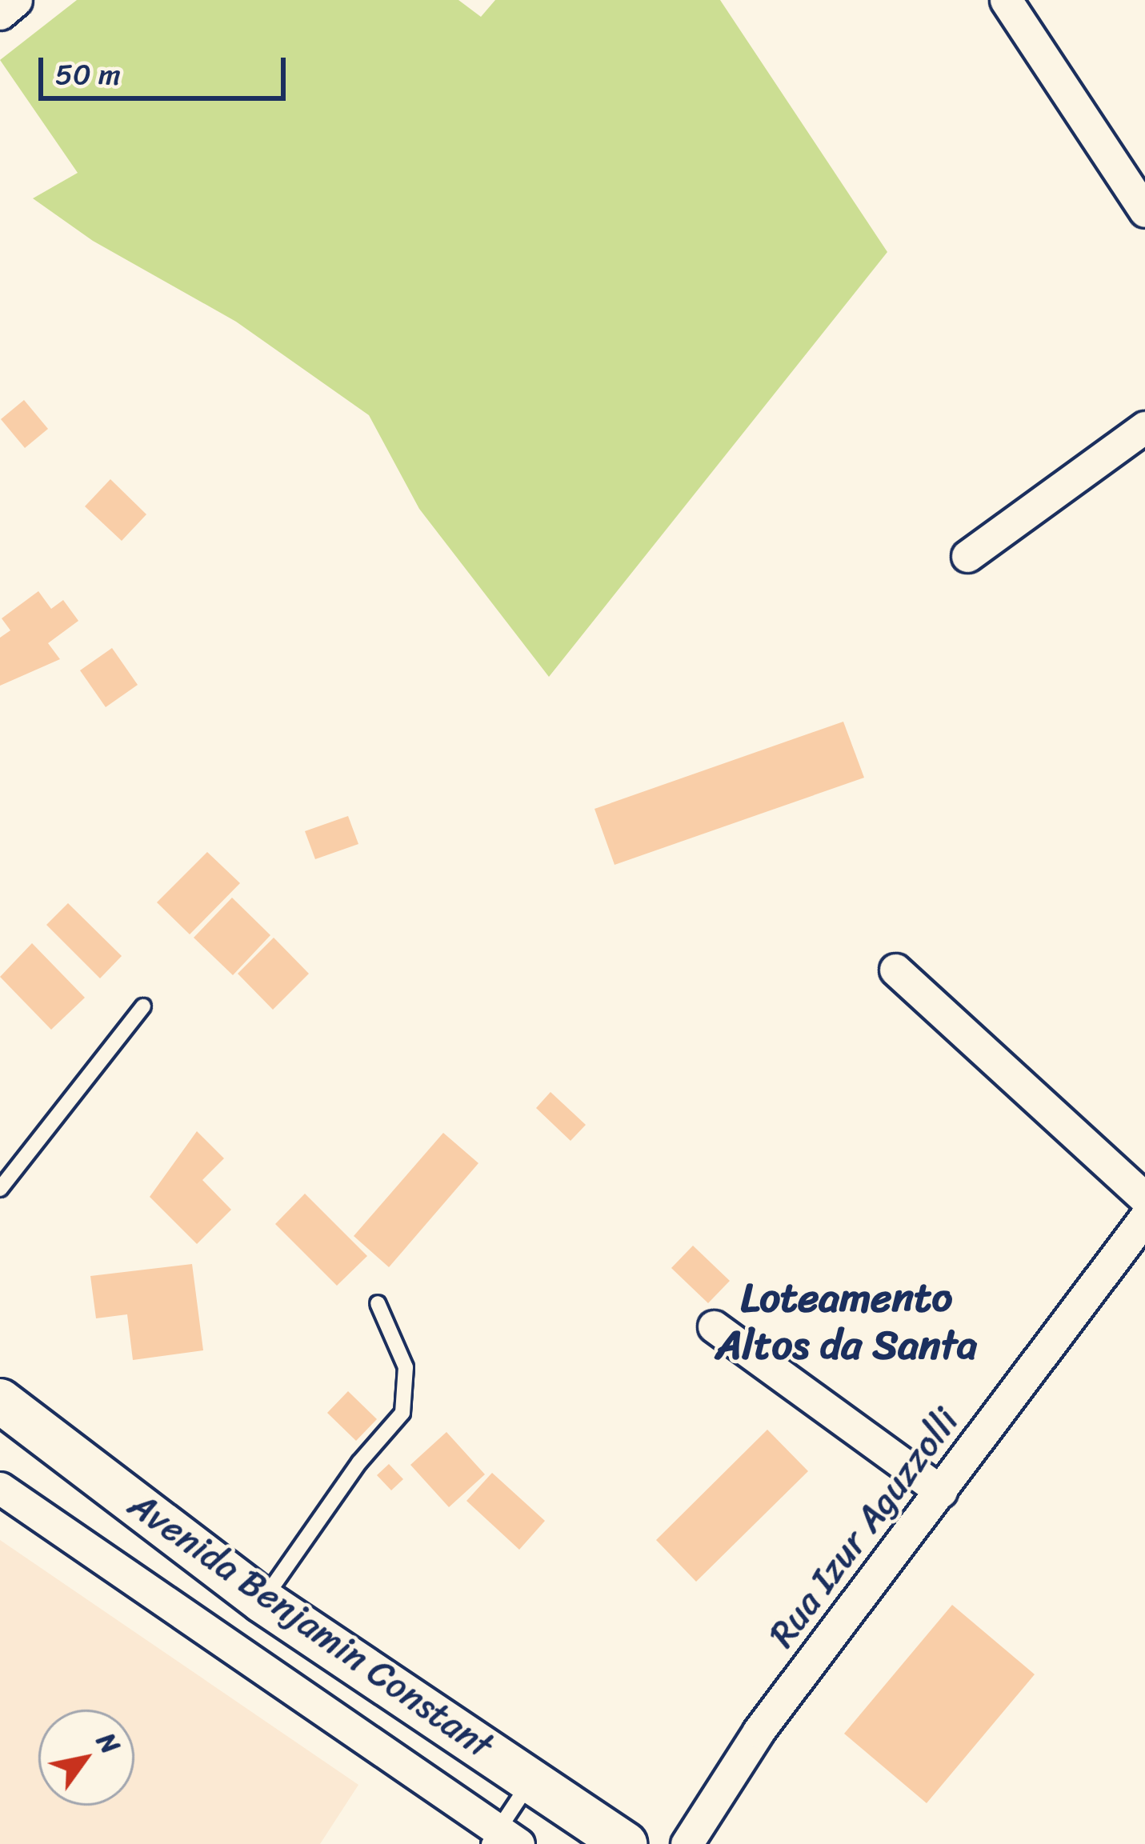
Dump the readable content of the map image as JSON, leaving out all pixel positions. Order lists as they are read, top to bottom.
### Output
{
  "streets": {
    "main road": ["Avenida Benjamin Constant"],
    "street": ["Rua Izur Aguzzolli"]
  },
  "districts": ["Loteamento Altos da Santa"],
  "scale_bar": "50 m",
  "north": "top right"
}
